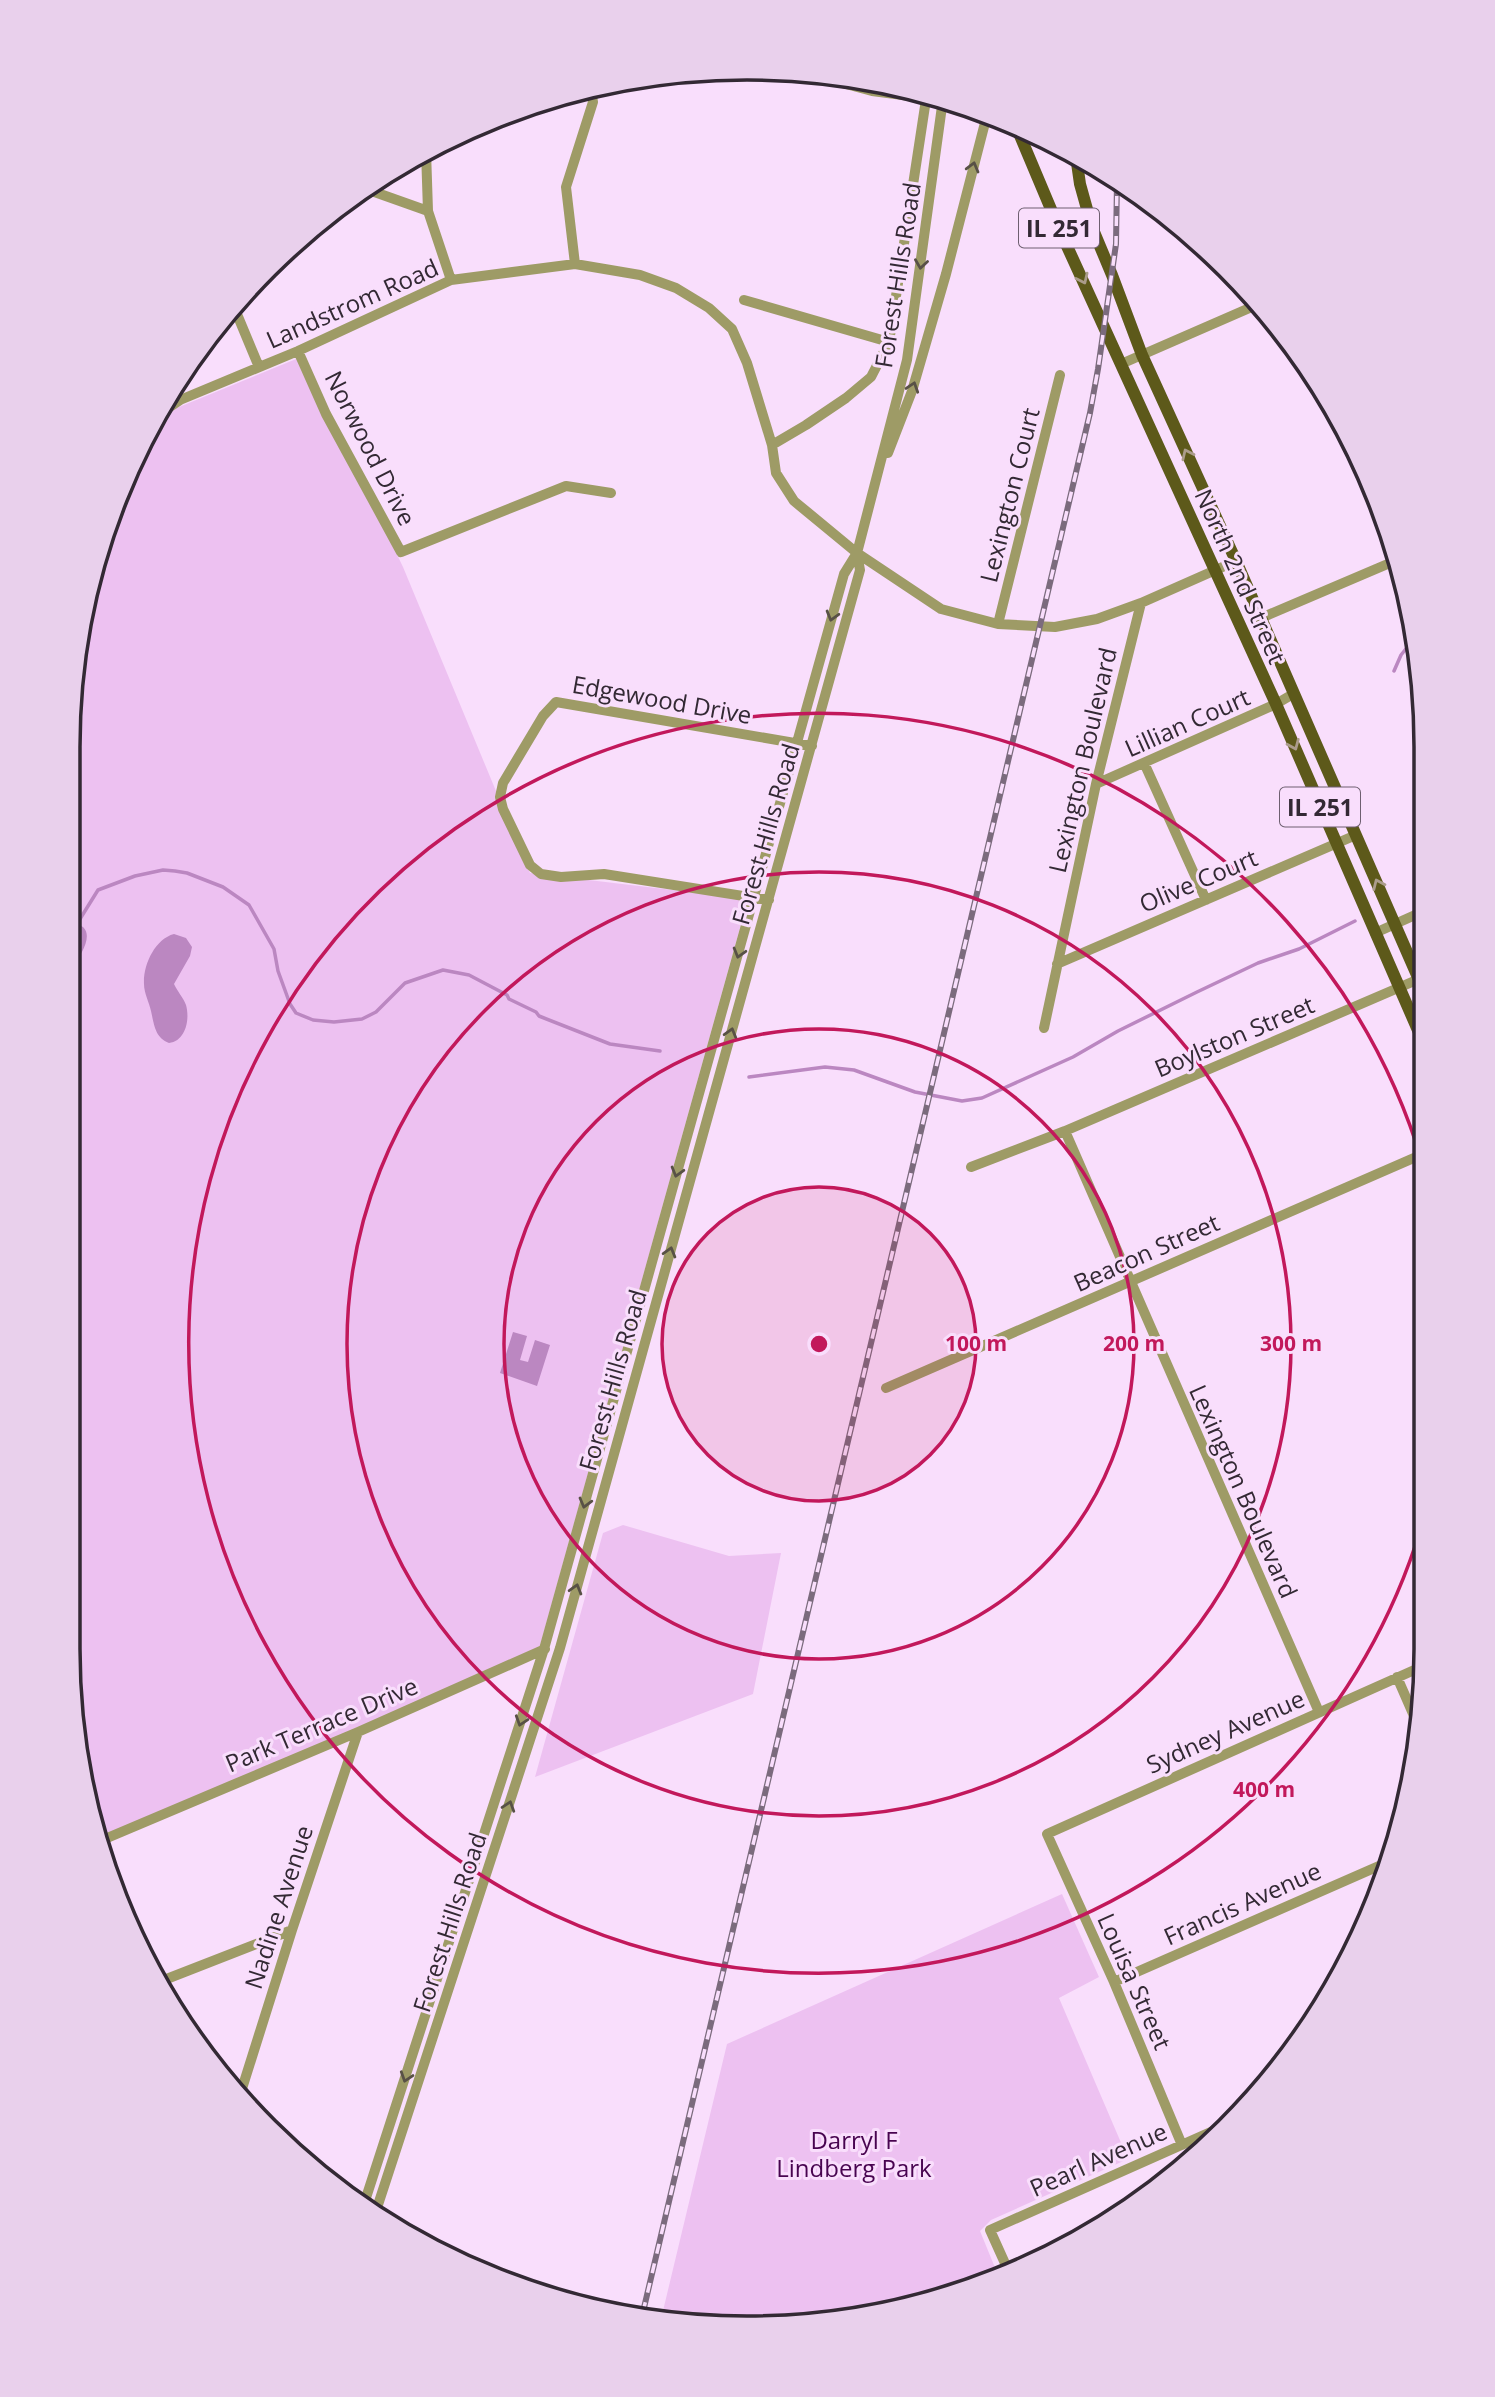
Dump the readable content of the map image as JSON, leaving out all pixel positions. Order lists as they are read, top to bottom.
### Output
{
  "streets": {
    "main road": ["IL 251", "North 2nd Street"],
    "street": [
      "Forest Hills Road",
      "Landstrom Road",
      "Norwood Drive",
      "Lexington Court",
      "Edgewood Drive",
      "Lillian Court",
      "Lexington Boulevard",
      "Olive Court",
      "Boylston Street",
      "Beacon Street",
      "Park Terrace Drive",
      "Sydney Avenue",
      "Francis Avenue",
      "Nadine Avenue",
      "Louisa Street",
      "Pearl Avenue"
    ]
  },
  "crossings": [
    ["Forest Hills Road", "Landstrom Road"],
    ["Forest Hills Road", "Edgewood Drive"],
    ["Forest Hills Road", "Park Terrace Drive"],
    ["Landstrom Road", "Norwood Drive"],
    ["Landstrom Road", "Lexington Court"],
    ["Landstrom Road", "Lexington Boulevard"],
    ["North 2nd Street", "Lillian Court"],
    ["North 2nd Street", "Olive Court"],
    ["North 2nd Street", "Boylston Street"],
    ["Lillian Court", "Lexington Boulevard"],
    ["Lexington Boulevard", "Olive Court"],
    ["Lexington Boulevard", "Boylston Street"],
    ["Lexington Boulevard", "Beacon Street"],
    ["Lexington Boulevard", "Sydney Avenue"],
    ["Park Terrace Drive", "Nadine Avenue"],
    ["Sydney Avenue", "Louisa Street"],
    ["Francis Avenue", "Louisa Street"],
    ["Louisa Street", "Pearl Avenue"]
  ],
  "parks": ["Darryl F Lindberg Park"],
  "rings": [
    "100 m",
    "200 m",
    "300 m",
    "400 m"
  ]
}
